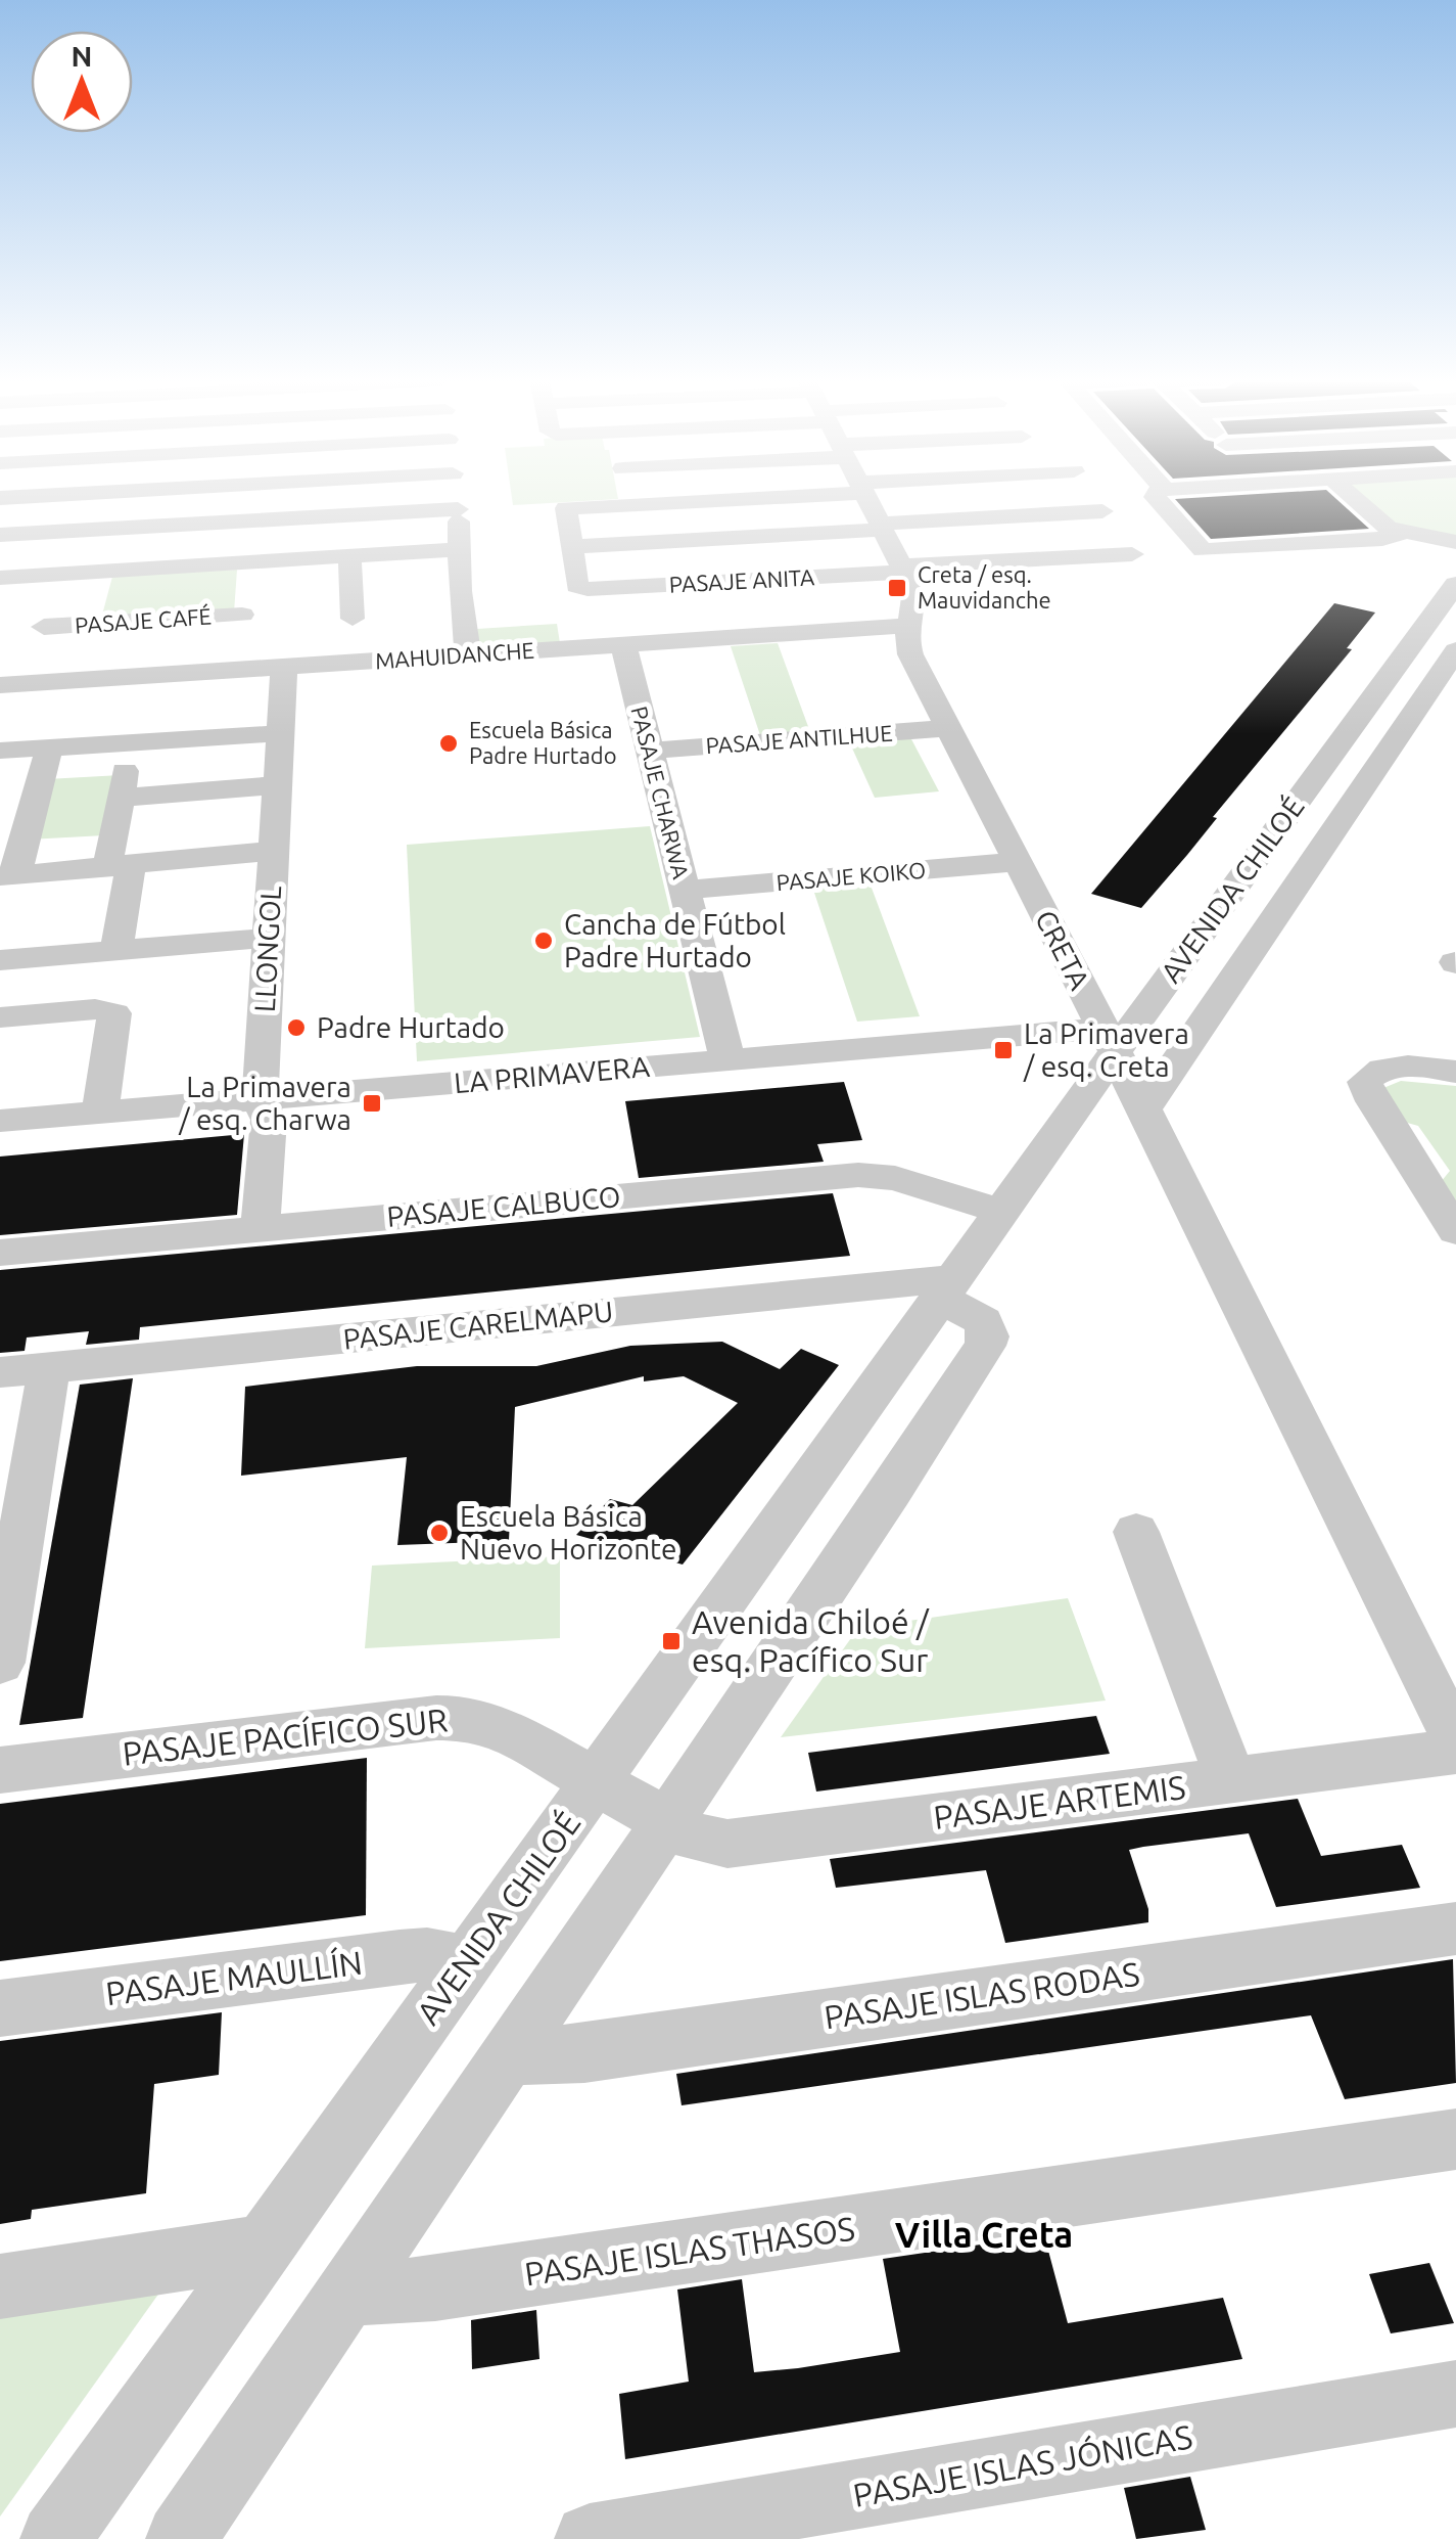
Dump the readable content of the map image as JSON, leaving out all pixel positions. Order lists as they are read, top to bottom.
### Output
{
  "streets": {
    "street": [
      "PASAJE ANITA",
      "PASAJE CAFÉ",
      "MAHUIDANCHE",
      "PASAJE ANTILHUE",
      "PASAJE CHARWA",
      "PASAJE KOIKO",
      "AVENIDA CHILOÉ",
      "LLONGOL",
      "CRETA",
      "LA PRIMAVERA",
      "PASAJE CALBUCO",
      "PASAJE CARELMAPU",
      "PASAJE PACÍFICO SUR",
      "PASAJE ARTEMIS",
      "PASAJE MAULLÍN",
      "PASAJE ISLAS RODAS",
      "PASAJE ISLAS THASOS",
      "PASAJE ISLAS JÓNICAS"
    ]
  },
  "crossings": [
    ["PASAJE ANITA", "CRETA"],
    ["MAHUIDANCHE", "PASAJE CHARWA"],
    ["MAHUIDANCHE", "LLONGOL"],
    ["MAHUIDANCHE", "CRETA"],
    ["PASAJE ANTILHUE", "PASAJE CHARWA"],
    ["PASAJE ANTILHUE", "CRETA"],
    ["PASAJE CHARWA", "PASAJE KOIKO"],
    ["PASAJE CHARWA", "LA PRIMAVERA"],
    ["PASAJE KOIKO", "CRETA"],
    ["AVENIDA CHILOÉ", "CRETA"],
    ["AVENIDA CHILOÉ", "LA PRIMAVERA"],
    ["AVENIDA CHILOÉ", "PASAJE CALBUCO"],
    ["AVENIDA CHILOÉ", "PASAJE CARELMAPU"],
    ["AVENIDA CHILOÉ", "PASAJE PACÍFICO SUR"],
    ["AVENIDA CHILOÉ", "PASAJE MAULLÍN"],
    ["LLONGOL", "LA PRIMAVERA"],
    ["LLONGOL", "PASAJE CALBUCO"],
    ["CRETA", "LA PRIMAVERA"],
    ["PASAJE PACÍFICO SUR", "PASAJE ARTEMIS"]
  ],
  "districts": ["Villa Creta"],
  "places": {
    "transit": [
      "Creta / esq. Mauvidanche",
      "La Primavera / esq. Creta",
      "La Primavera / esq. Charwa",
      "Avenida Chiloé / esq. Pacífico Sur"
    ],
    "other": [
      "Escuela Básica Padre Hurtado",
      "Cancha de Fútbol Padre Hurtado",
      "Padre Hurtado",
      "Escuela Básica Nuevo Horizonte"
    ]
  },
  "north": "top"
}
